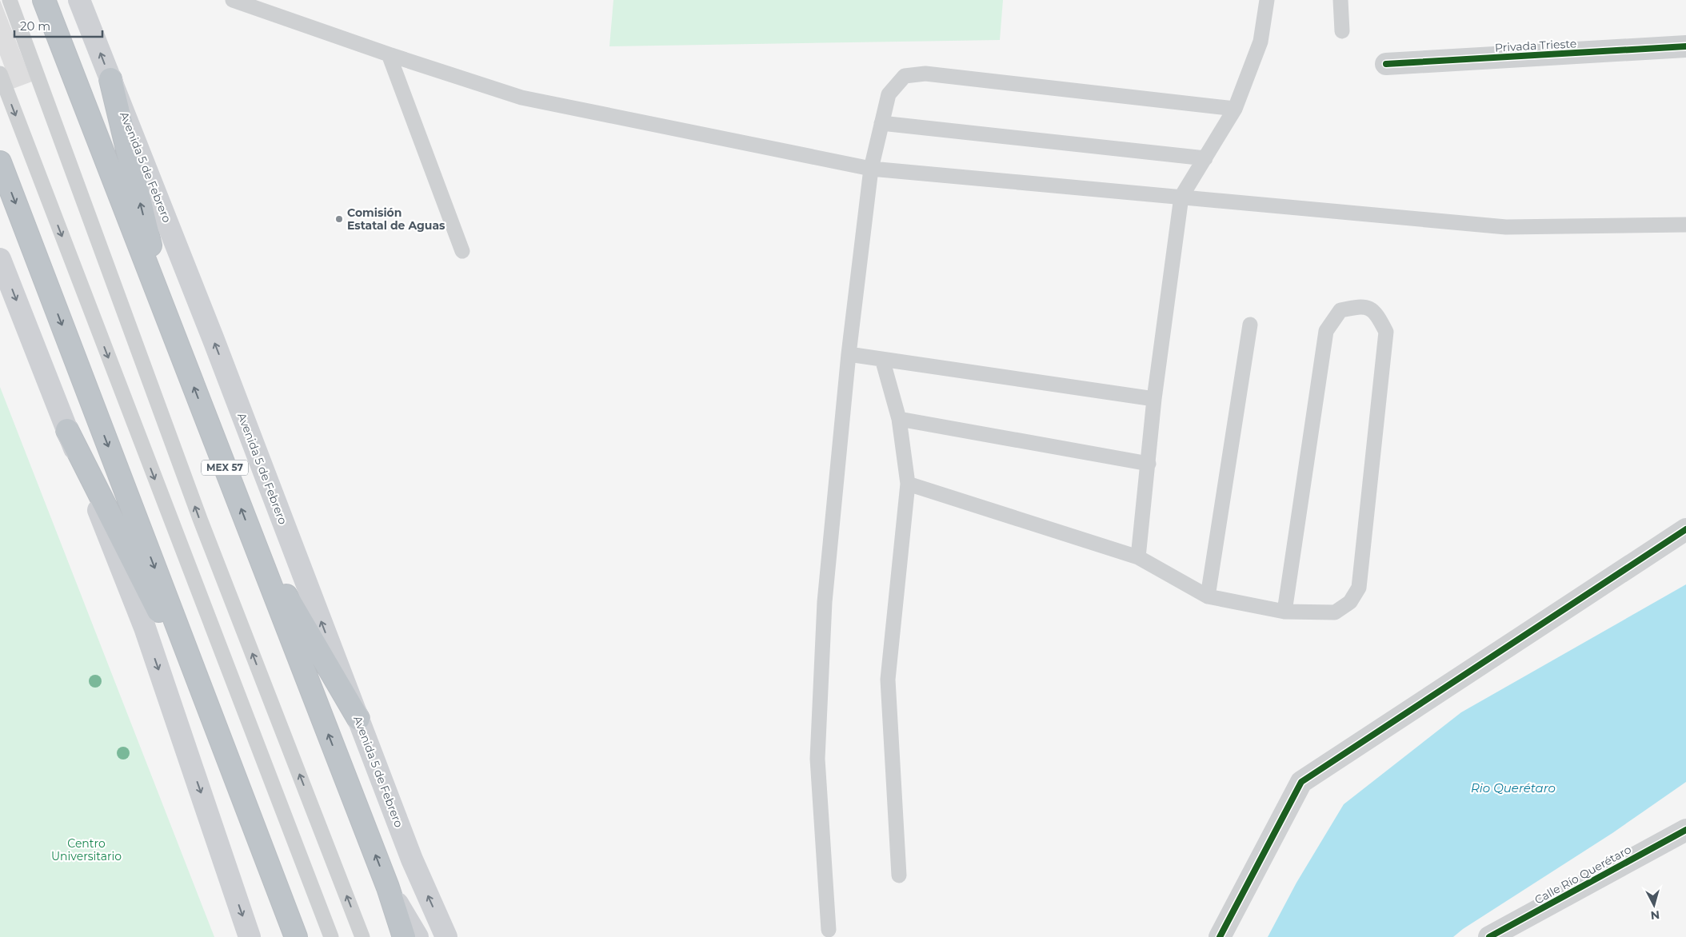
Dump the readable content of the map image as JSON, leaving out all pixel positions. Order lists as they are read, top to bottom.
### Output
{
  "streets": {
    "highway": ["MEX 57"],
    "main road": ["Avenida 5 de Febrero"],
    "street": ["Privada Trieste", "Calle Río Querétaro"]
  },
  "water": ["Rio Querétaro"],
  "parks": ["Centro Universitario"],
  "places": ["Comisión Estatal de Aguas"],
  "scale_bar": "20 m",
  "north": "bottom"
}
